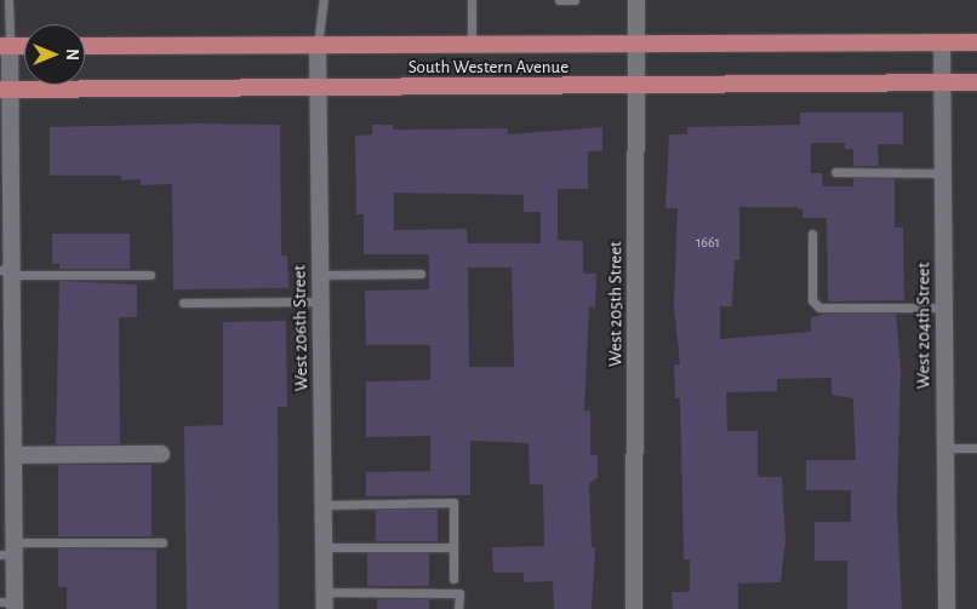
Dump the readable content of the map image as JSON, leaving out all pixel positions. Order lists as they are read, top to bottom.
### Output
{
  "streets": {
    "main road": ["South Western Avenue"],
    "street": ["West 205th Street", "West 204th Street", "West 206th Street"]
  },
  "crossings": [
    ["South Western Avenue", "West 205th Street"],
    ["South Western Avenue", "West 204th Street"],
    ["South Western Avenue", "West 206th Street"]
  ],
  "house_numbers": ["1661"],
  "north": "right"
}
